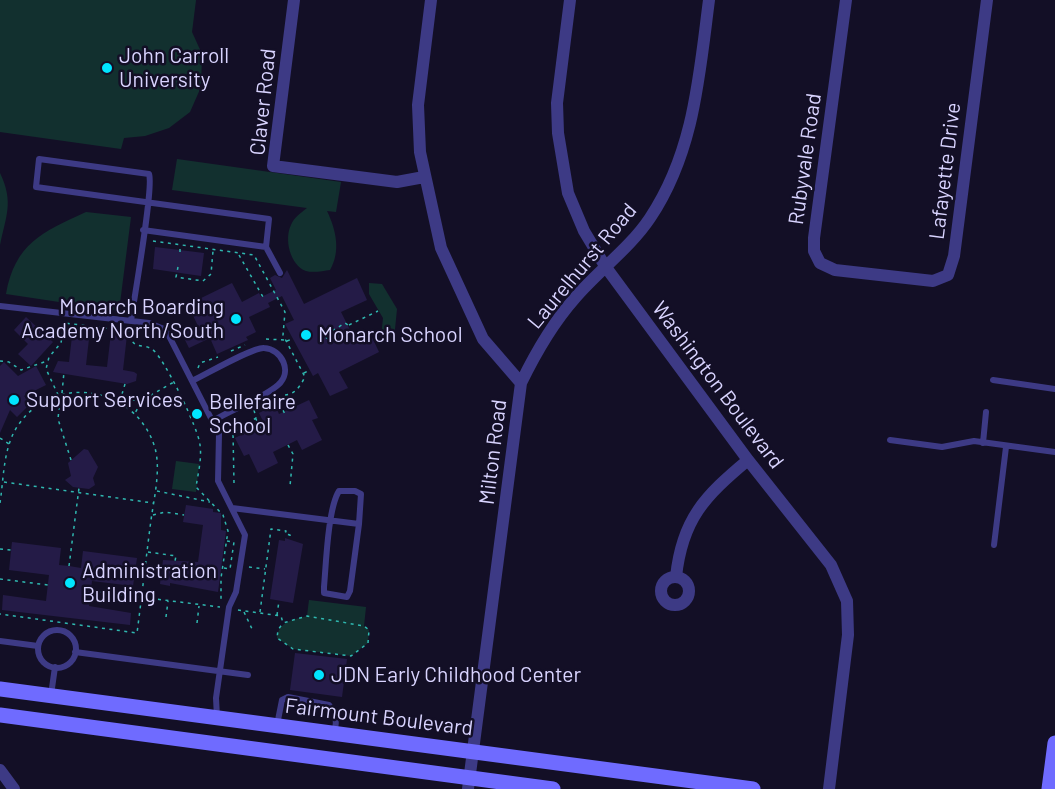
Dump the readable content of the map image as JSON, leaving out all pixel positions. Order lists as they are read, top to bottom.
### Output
{
  "streets": {
    "main road": ["Fairmount Boulevard"],
    "street": [
      "Claver Road",
      "Rubyvale Road",
      "Lafayette Drive",
      "Laurelhurst Road",
      "Washington Boulevard",
      "Milton Road"
    ]
  },
  "crossings": [
    ["Claver Road", "Milton Road"],
    ["Rubyvale Road", "Lafayette Drive"],
    ["Laurelhurst Road", "Washington Boulevard"],
    ["Laurelhurst Road", "Milton Road"],
    ["Milton Road", "Fairmount Boulevard"]
  ],
  "places": [
    "John Carroll University",
    "Monarch Boarding Academy North/South",
    "Monarch School",
    "Support Services",
    "Bellefaire School",
    "Administration Building",
    "JDN Early Childhood Center"
  ]
}
